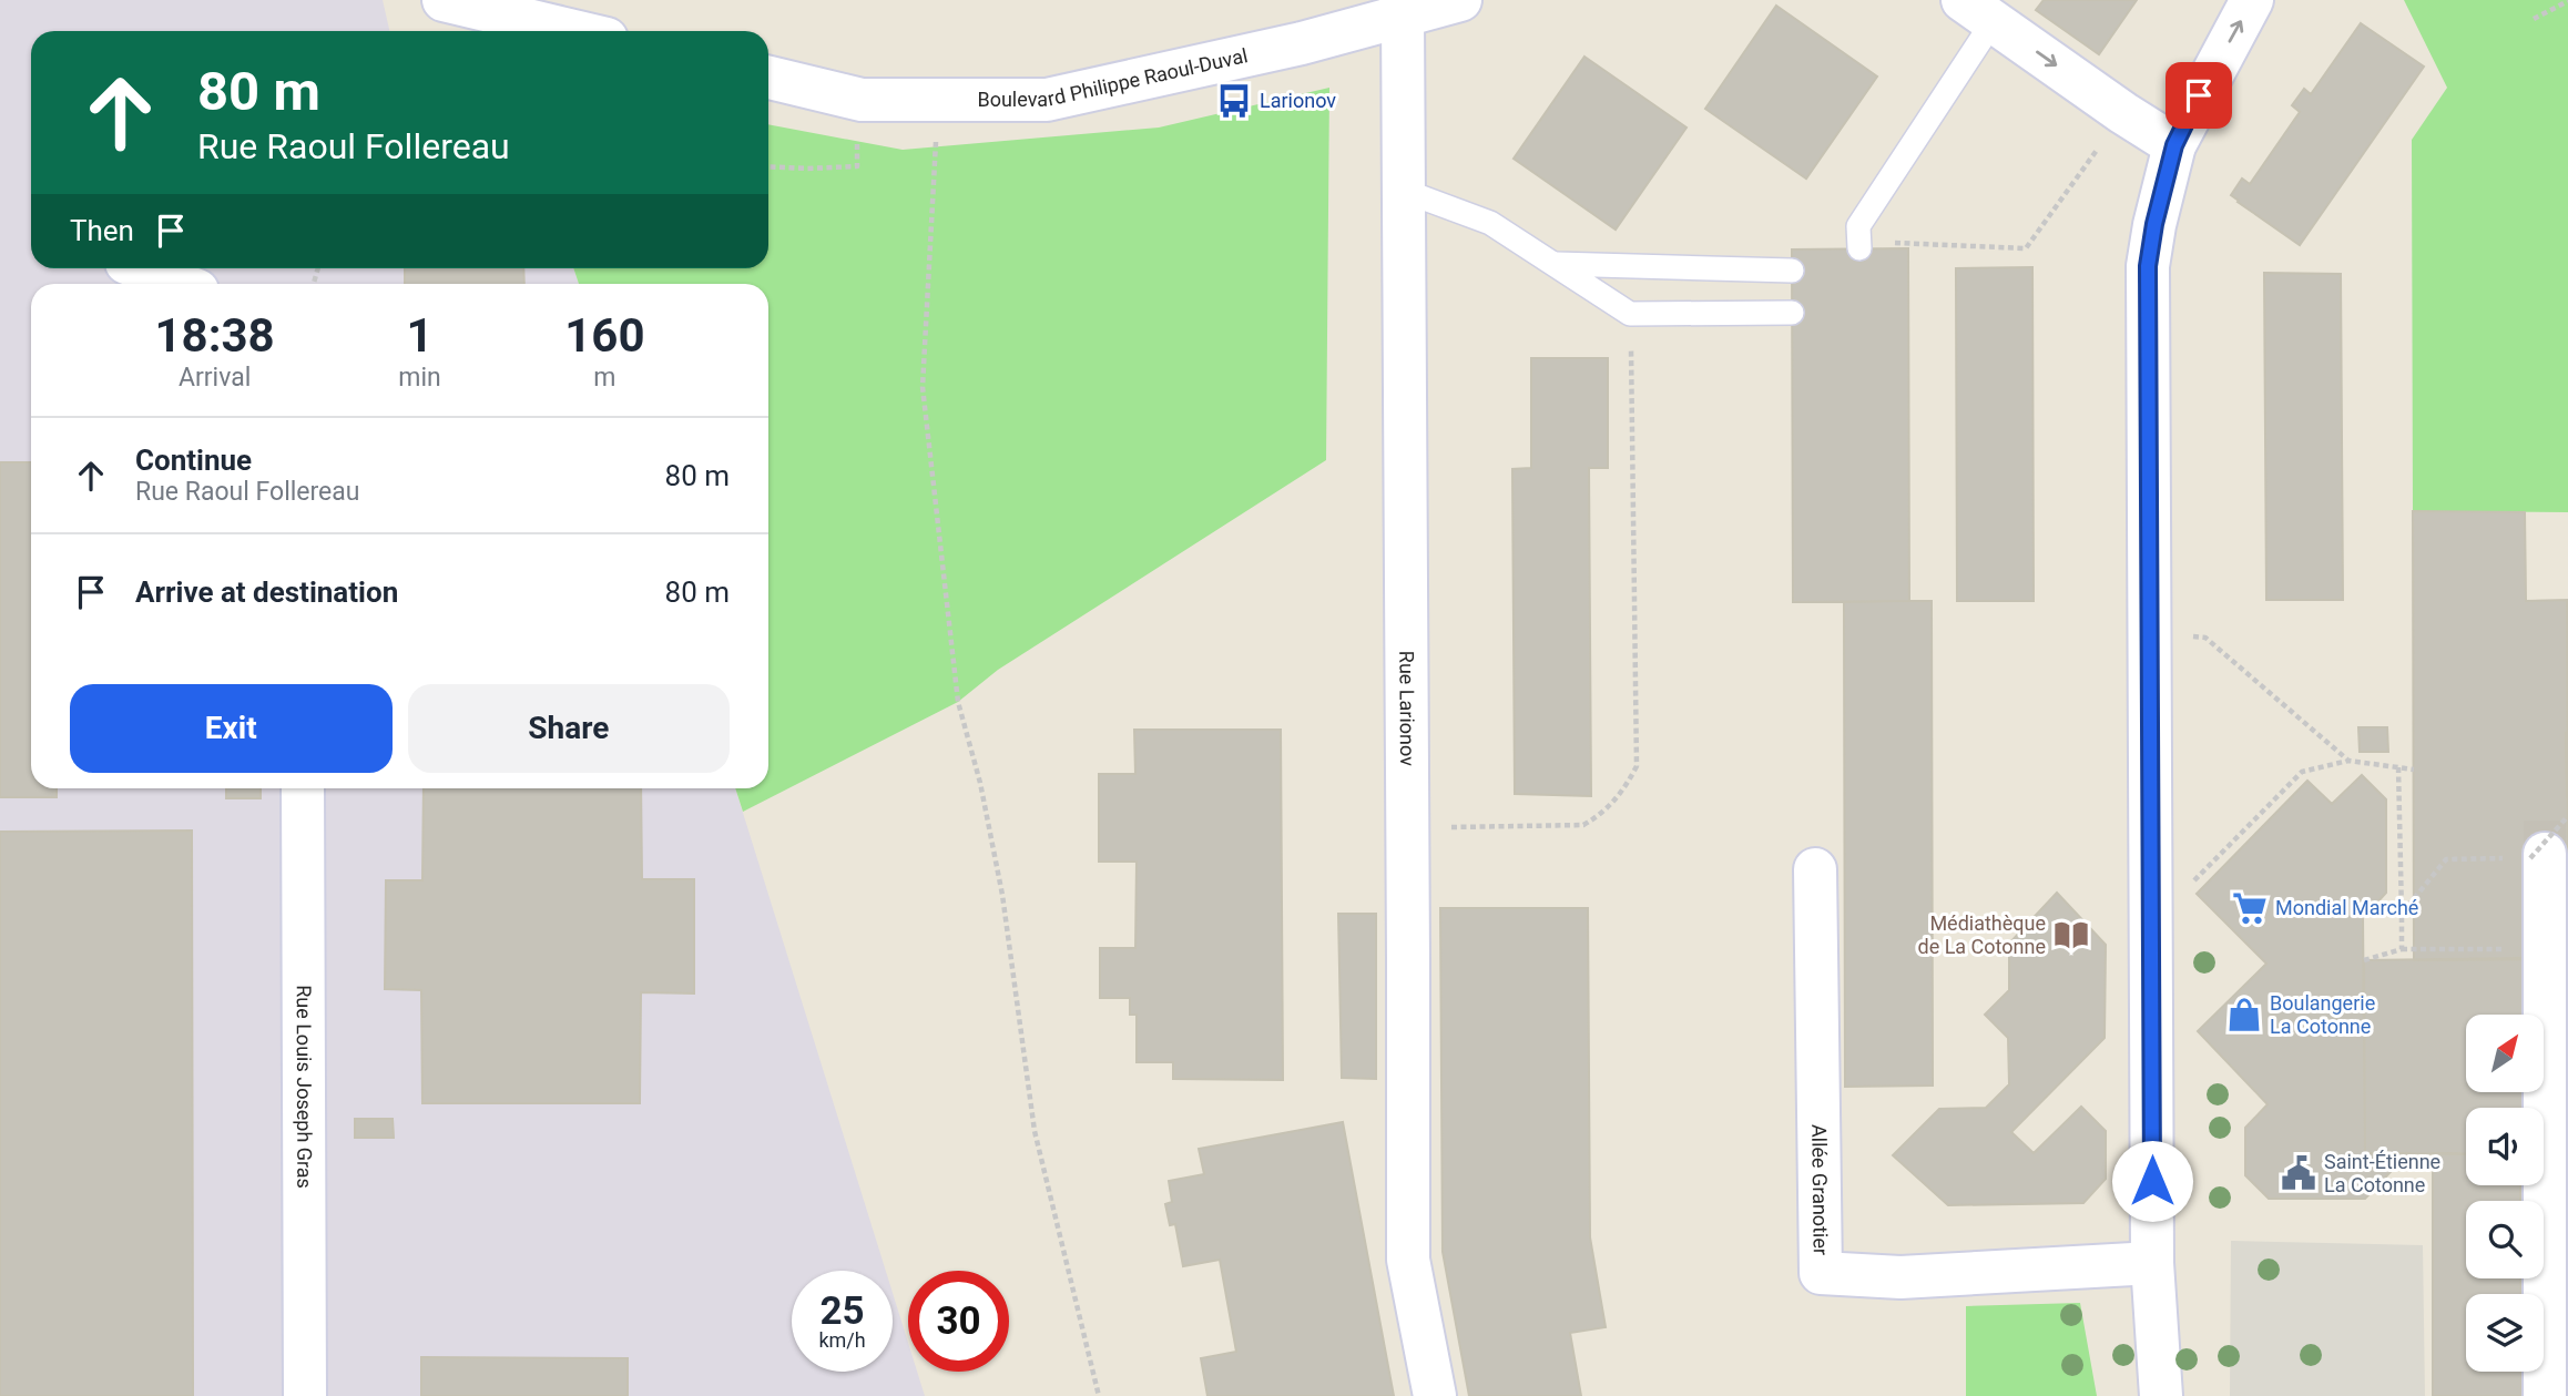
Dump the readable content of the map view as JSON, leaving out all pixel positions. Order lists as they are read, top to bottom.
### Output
{
  "streets": {
    "street": [
      "Boulevard Philippe Raoul-Duval",
      "Rue Larionov",
      "Rue Louis Joseph Gras",
      "Allée Granotier"
    ]
  },
  "crossings": [
    ["Boulevard Philippe Raoul-Duval", "Rue Larionov"]
  ],
  "places": {
    "bus stop": ["Larionov"],
    "supermarket": ["Mondial Marché"],
    "library": ["Médiathèque de La Cotonne"],
    "shop": ["Boulangerie La Cotonne"],
    "public building": ["Saint-Étienne La Cotonne"]
  },
  "north": "top right",
  "page": {
    "turn": ["80 m", "Rue Raoul Follereau"],
    "then": "Then",
    "eta": [
      "18:38",
      "Arrival",
      "1",
      "min",
      "160",
      "m"
    ],
    "list": [
      {
        "name": "Continue",
        "note": "Rue Raoul Follereau",
        "value": "80 m"
      },
      {
        "name": "Arrive at destination",
        "value": "80 m"
      }
    ],
    "buttons": ["Exit", "Share"],
    "speed": "25 km/h",
    "limit": "30"
  }
}
